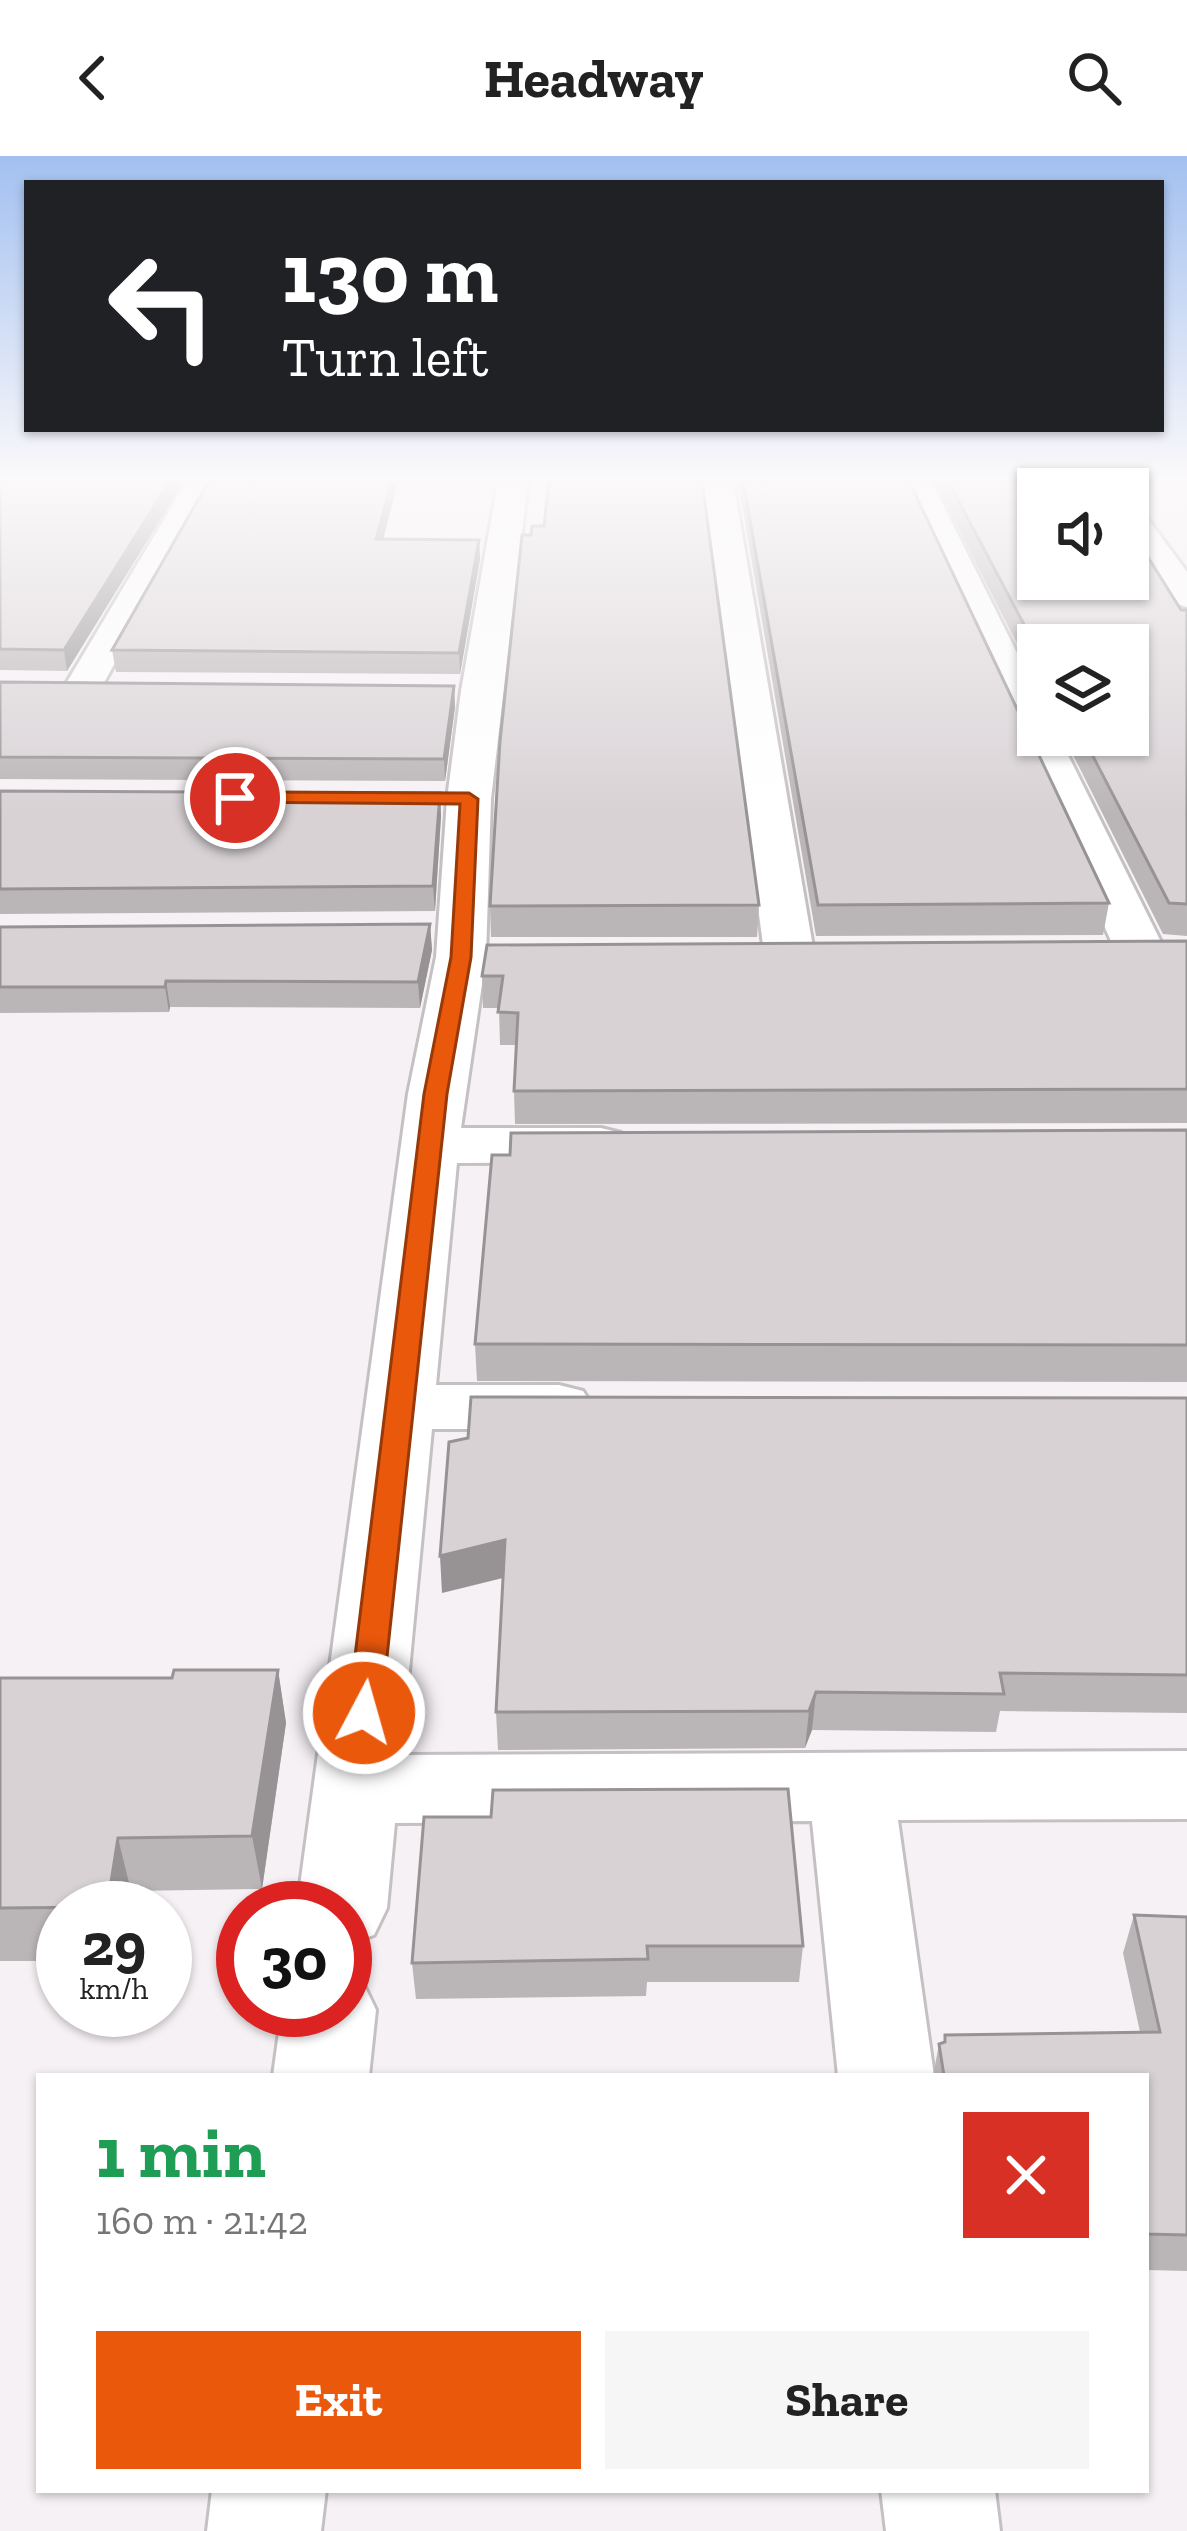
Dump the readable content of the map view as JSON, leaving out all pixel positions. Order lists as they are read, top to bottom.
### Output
{
  "page": {
    "header": "Headway",
    "turn": ["130 m", "Turn left"],
    "speed": "29 km/h",
    "limit": "30",
    "heading": ["1 min", "160 m · 21:42"],
    "buttons": ["Exit", "Share"]
  }
}
